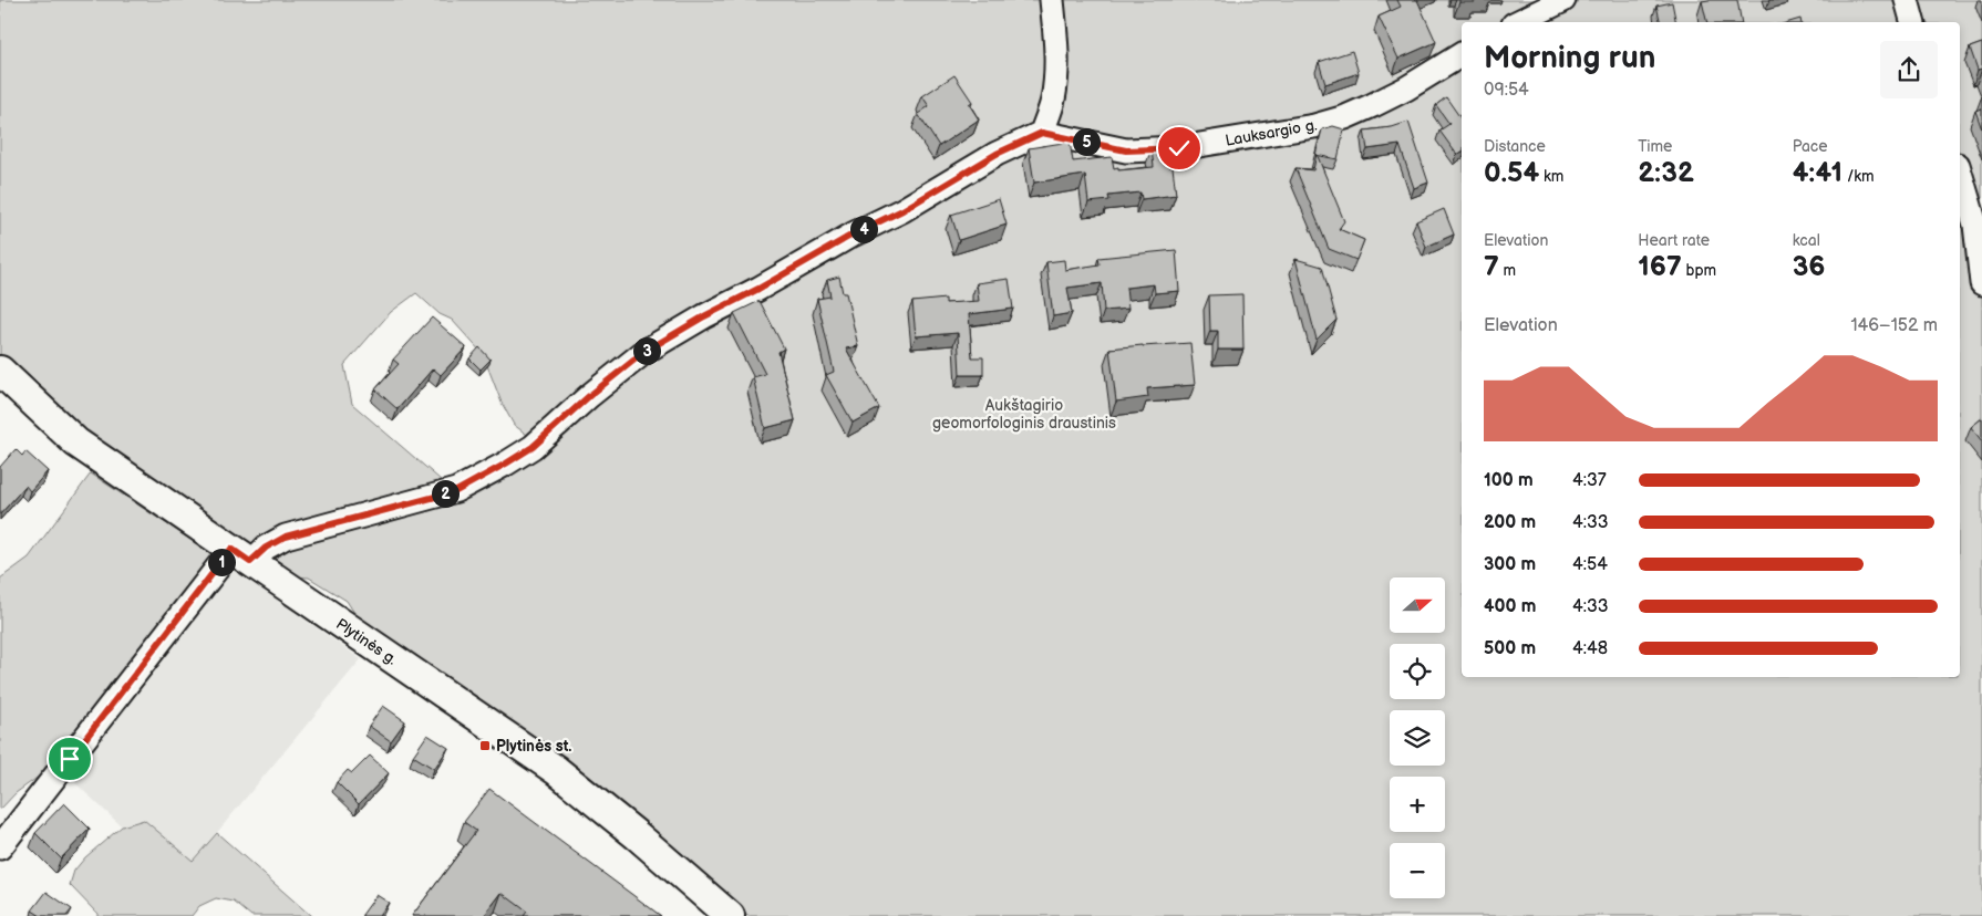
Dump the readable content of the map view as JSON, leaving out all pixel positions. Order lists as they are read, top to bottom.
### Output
{
  "streets": {
    "main road": ["Plytinės g."],
    "street": ["Lauksargio g."]
  },
  "parks": ["Aukštagirio geomorfologinis draustinis"],
  "places": {
    "transit": ["Plytinės st."]
  },
  "north": "right",
  "page": {
    "heading": ["Morning run", "09:54"],
    "stats": [
      ["Distance", "0.54 km"],
      ["Time", "2:32"],
      ["Pace", "4:41 /km"],
      ["Elevation", "7 m"],
      ["Heart rate", "167 bpm"],
      ["kcal", "36"]
    ],
    "pins": [
      "5",
      "4",
      "3",
      "2",
      "1"
    ],
    "chart": ["Elevation", "146–152 m"],
    "list": [
      {
        "name": "100 m",
        "note": "4:37"
      },
      {
        "name": "200 m",
        "note": "4:33"
      },
      {
        "name": "300 m",
        "note": "4:54"
      },
      {
        "name": "400 m",
        "note": "4:33"
      },
      {
        "name": "500 m",
        "note": "4:48"
      }
    ],
    "map_buttons": ["+", "−"]
  }
}
